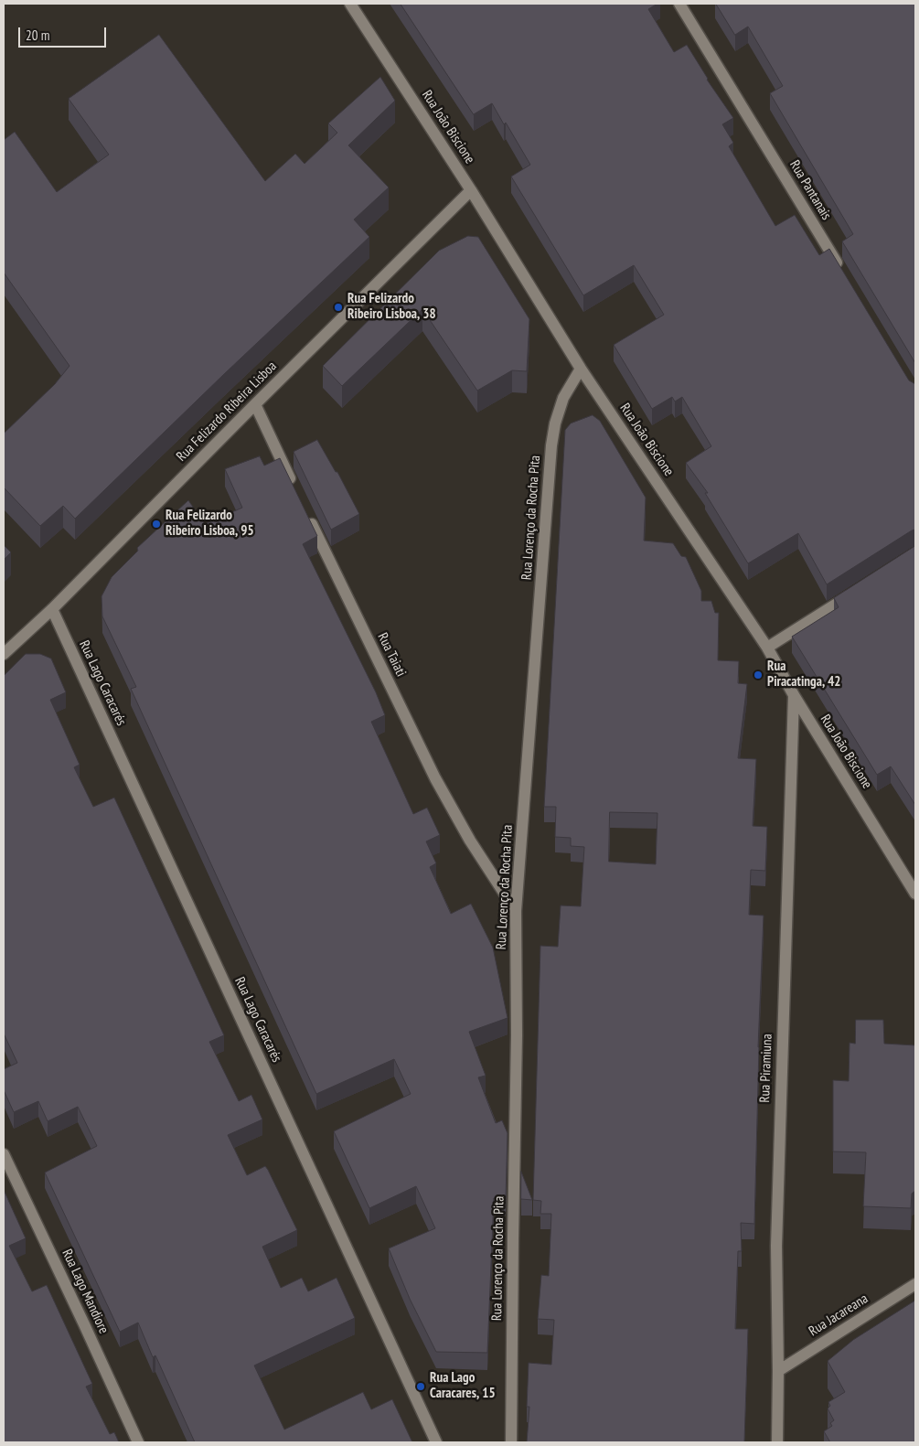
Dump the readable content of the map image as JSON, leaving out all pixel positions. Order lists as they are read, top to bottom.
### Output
{
  "streets": {
    "street": [
      "Rua João Biscione",
      "Rua Pantanais",
      "Rua Felizardo Ribeira Lisboa",
      "Rua Lorenço da Rocha Pita",
      "Rua Taiati",
      "Rua Lago Caracarés",
      "Rua Piramiuna",
      "Rua Lago Mandiore",
      "Rua Jacareana"
    ]
  },
  "crossings": [
    ["Rua João Biscione", "Rua Felizardo Ribeira Lisboa"],
    ["Rua João Biscione", "Rua Lorenço da Rocha Pita"],
    ["Rua João Biscione", "Rua Piramiuna"],
    ["Rua Felizardo Ribeira Lisboa", "Rua Lago Caracarés"],
    ["Rua Lorenço da Rocha Pita", "Rua Taiati"],
    ["Rua Piramiuna", "Rua Jacareana"]
  ],
  "places": [
    "Rua Felizardo Ribeiro Lisboa, 38",
    "Rua Felizardo Ribeiro Lisboa, 95",
    "Rua Piracatinga, 42",
    "Rua Lago Caracares, 15"
  ],
  "scale_bar": "20 m"
}
